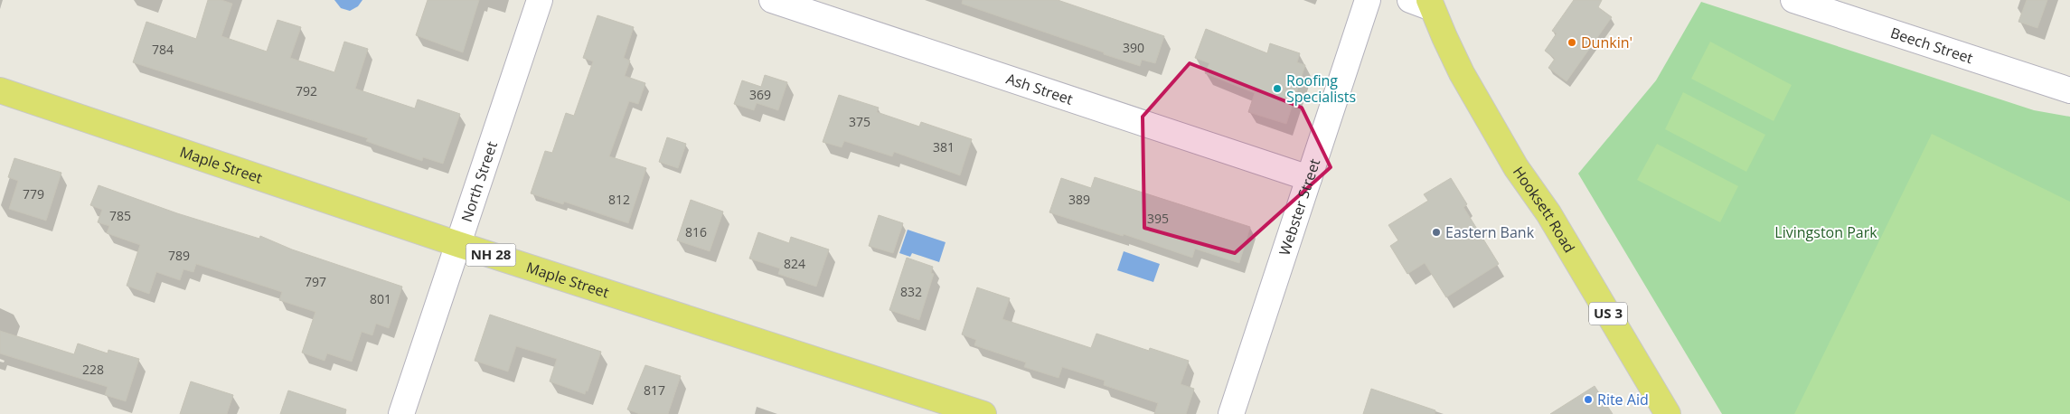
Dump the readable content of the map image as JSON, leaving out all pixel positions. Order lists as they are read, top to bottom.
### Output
{
  "streets": {
    "main road": [
      "Maple Street",
      "Hooksett Road",
      "NH 28",
      "US 3"
    ],
    "street": [
      "Beech Street",
      "Ash Street",
      "North Street",
      "Webster Street"
    ]
  },
  "crossings": [
    ["Ash Street", "Webster Street"],
    ["Maple Street", "North Street"]
  ],
  "parks": ["Livingston Park"],
  "places": [
    "Dunkin'",
    "Roofing Specialists",
    "Eastern Bank",
    "Rite Aid"
  ],
  "house_numbers": [
    "390",
    "784",
    "792",
    "369",
    "375",
    "381",
    "779",
    "812",
    "389",
    "785",
    "395",
    "816",
    "789",
    "824",
    "797",
    "832",
    "801",
    "228",
    "817"
  ]
}
